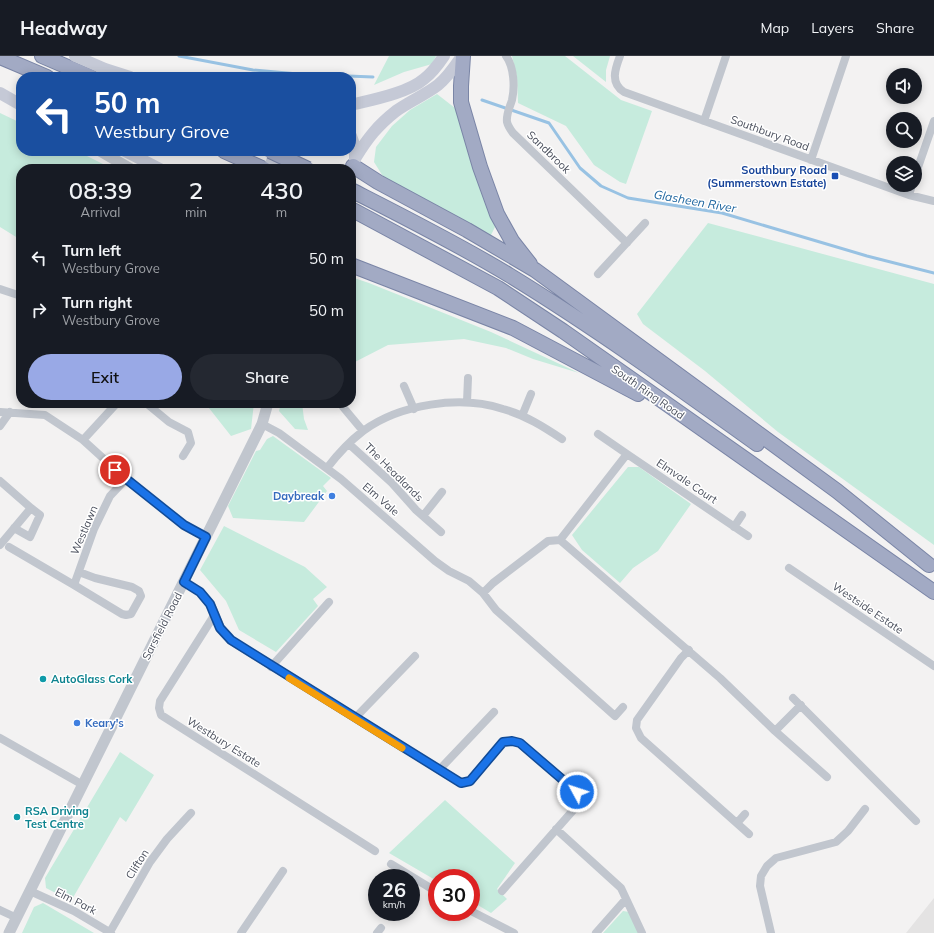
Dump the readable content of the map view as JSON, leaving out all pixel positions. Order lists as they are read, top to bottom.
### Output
{
  "streets": {
    "highway": ["South Ring Road"],
    "street": [
      "Southbury Road",
      "Sandbrook",
      "The Headlands",
      "Elmvale Court",
      "Elm Vale",
      "Westlawn",
      "Westside Estate",
      "Sarsfield Road",
      "Westbury Estate",
      "Clifton",
      "Elm Park"
    ]
  },
  "crossings": [
    ["The Headlands", "Elm Vale"],
    ["Elm Vale", "Sarsfield Road"],
    ["Sarsfield Road", "Elm Park"],
    ["Clifton", "Elm Park"]
  ],
  "water": ["Glasheen River"],
  "places": {
    "transit": ["Southbury Road (Summerstown Estate)"],
    "other": [
      "Daybreak",
      "AutoGlass Cork",
      "Keary's",
      "RSA Driving Test Centre"
    ]
  },
  "page": {
    "header": "Headway",
    "nav": ["Map", "Layers", "Share"],
    "turn": ["50 m", "Westbury Grove"],
    "eta": [
      "08:39",
      "Arrival",
      "2",
      "min",
      "430",
      "m"
    ],
    "list": [
      {
        "name": "Turn left",
        "note": "Westbury Grove",
        "value": "50 m"
      },
      {
        "name": "Turn right",
        "note": "Westbury Grove",
        "value": "50 m"
      }
    ],
    "buttons": ["Exit", "Share"],
    "speed": "26 km/h",
    "limit": "30"
  }
}
